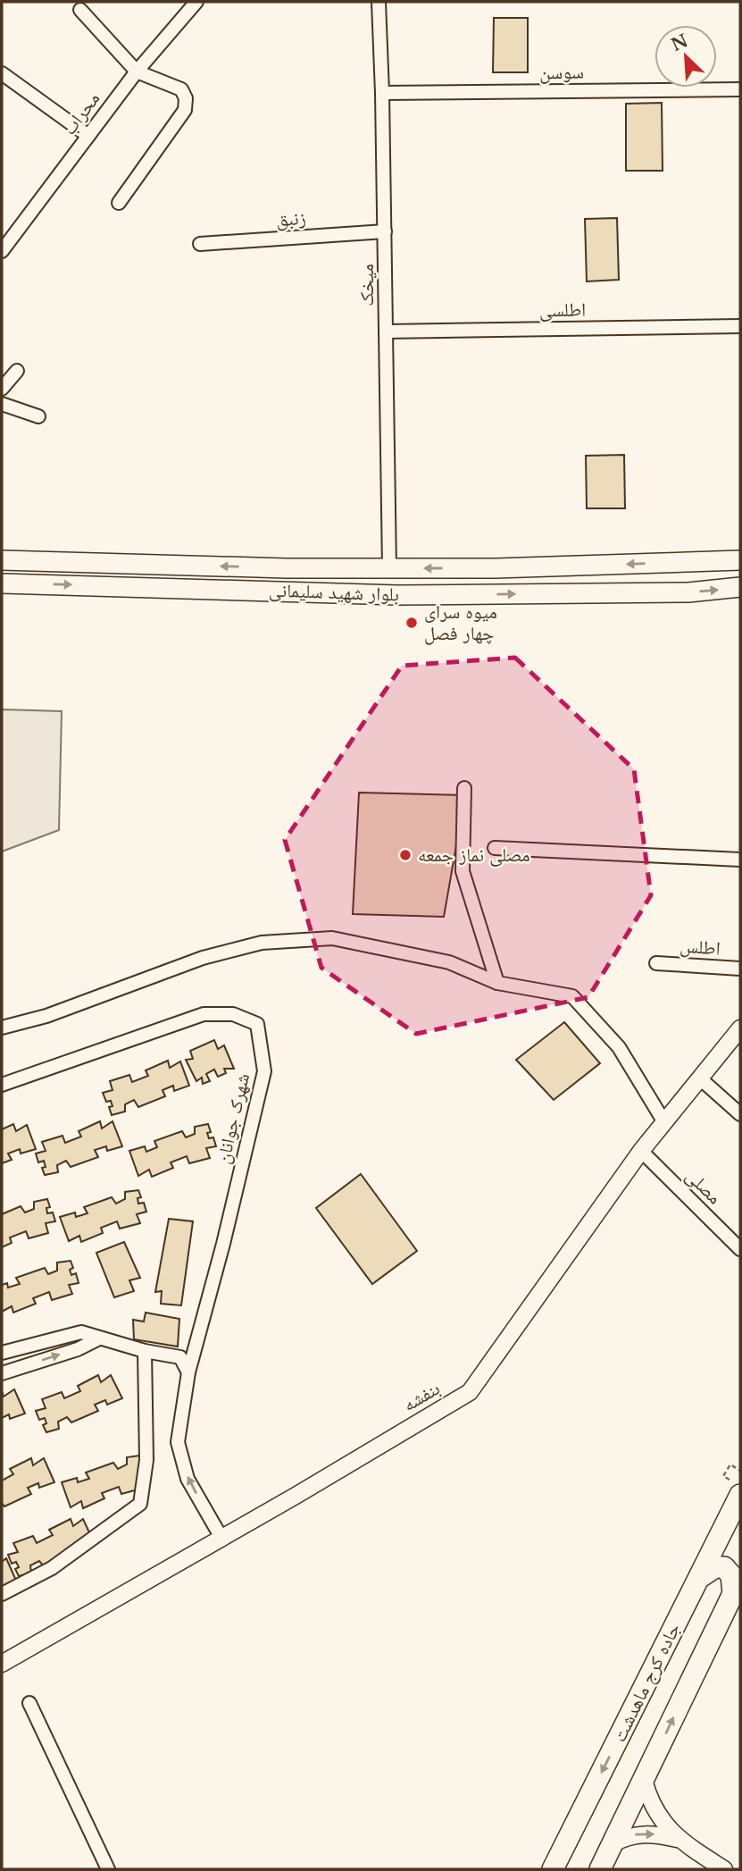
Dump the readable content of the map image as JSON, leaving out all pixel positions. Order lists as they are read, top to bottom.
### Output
{
  "streets": {
    "main road": ["بلوار شهید سلیمانی", "جاده کرج ماهدشت"],
    "street": [
      "سوسن",
      "محراب",
      "زنبق",
      "میخک",
      "اطلسی",
      "اطلس",
      "شهرک جوانان",
      "مصلی",
      "بنفشه"
    ]
  },
  "crossings": [
    ["سوسن", "میخک"],
    ["زنبق", "میخک"],
    ["میخک", "اطلسی"],
    ["میخک", "بلوار شهید سلیمانی"],
    ["شهرک جوانان", "بنفشه"],
    ["مصلی", "بنفشه"]
  ],
  "places": ["میوه سرای چهار فصل", "مصلی نماز جمعه"],
  "north": "top left"
}
